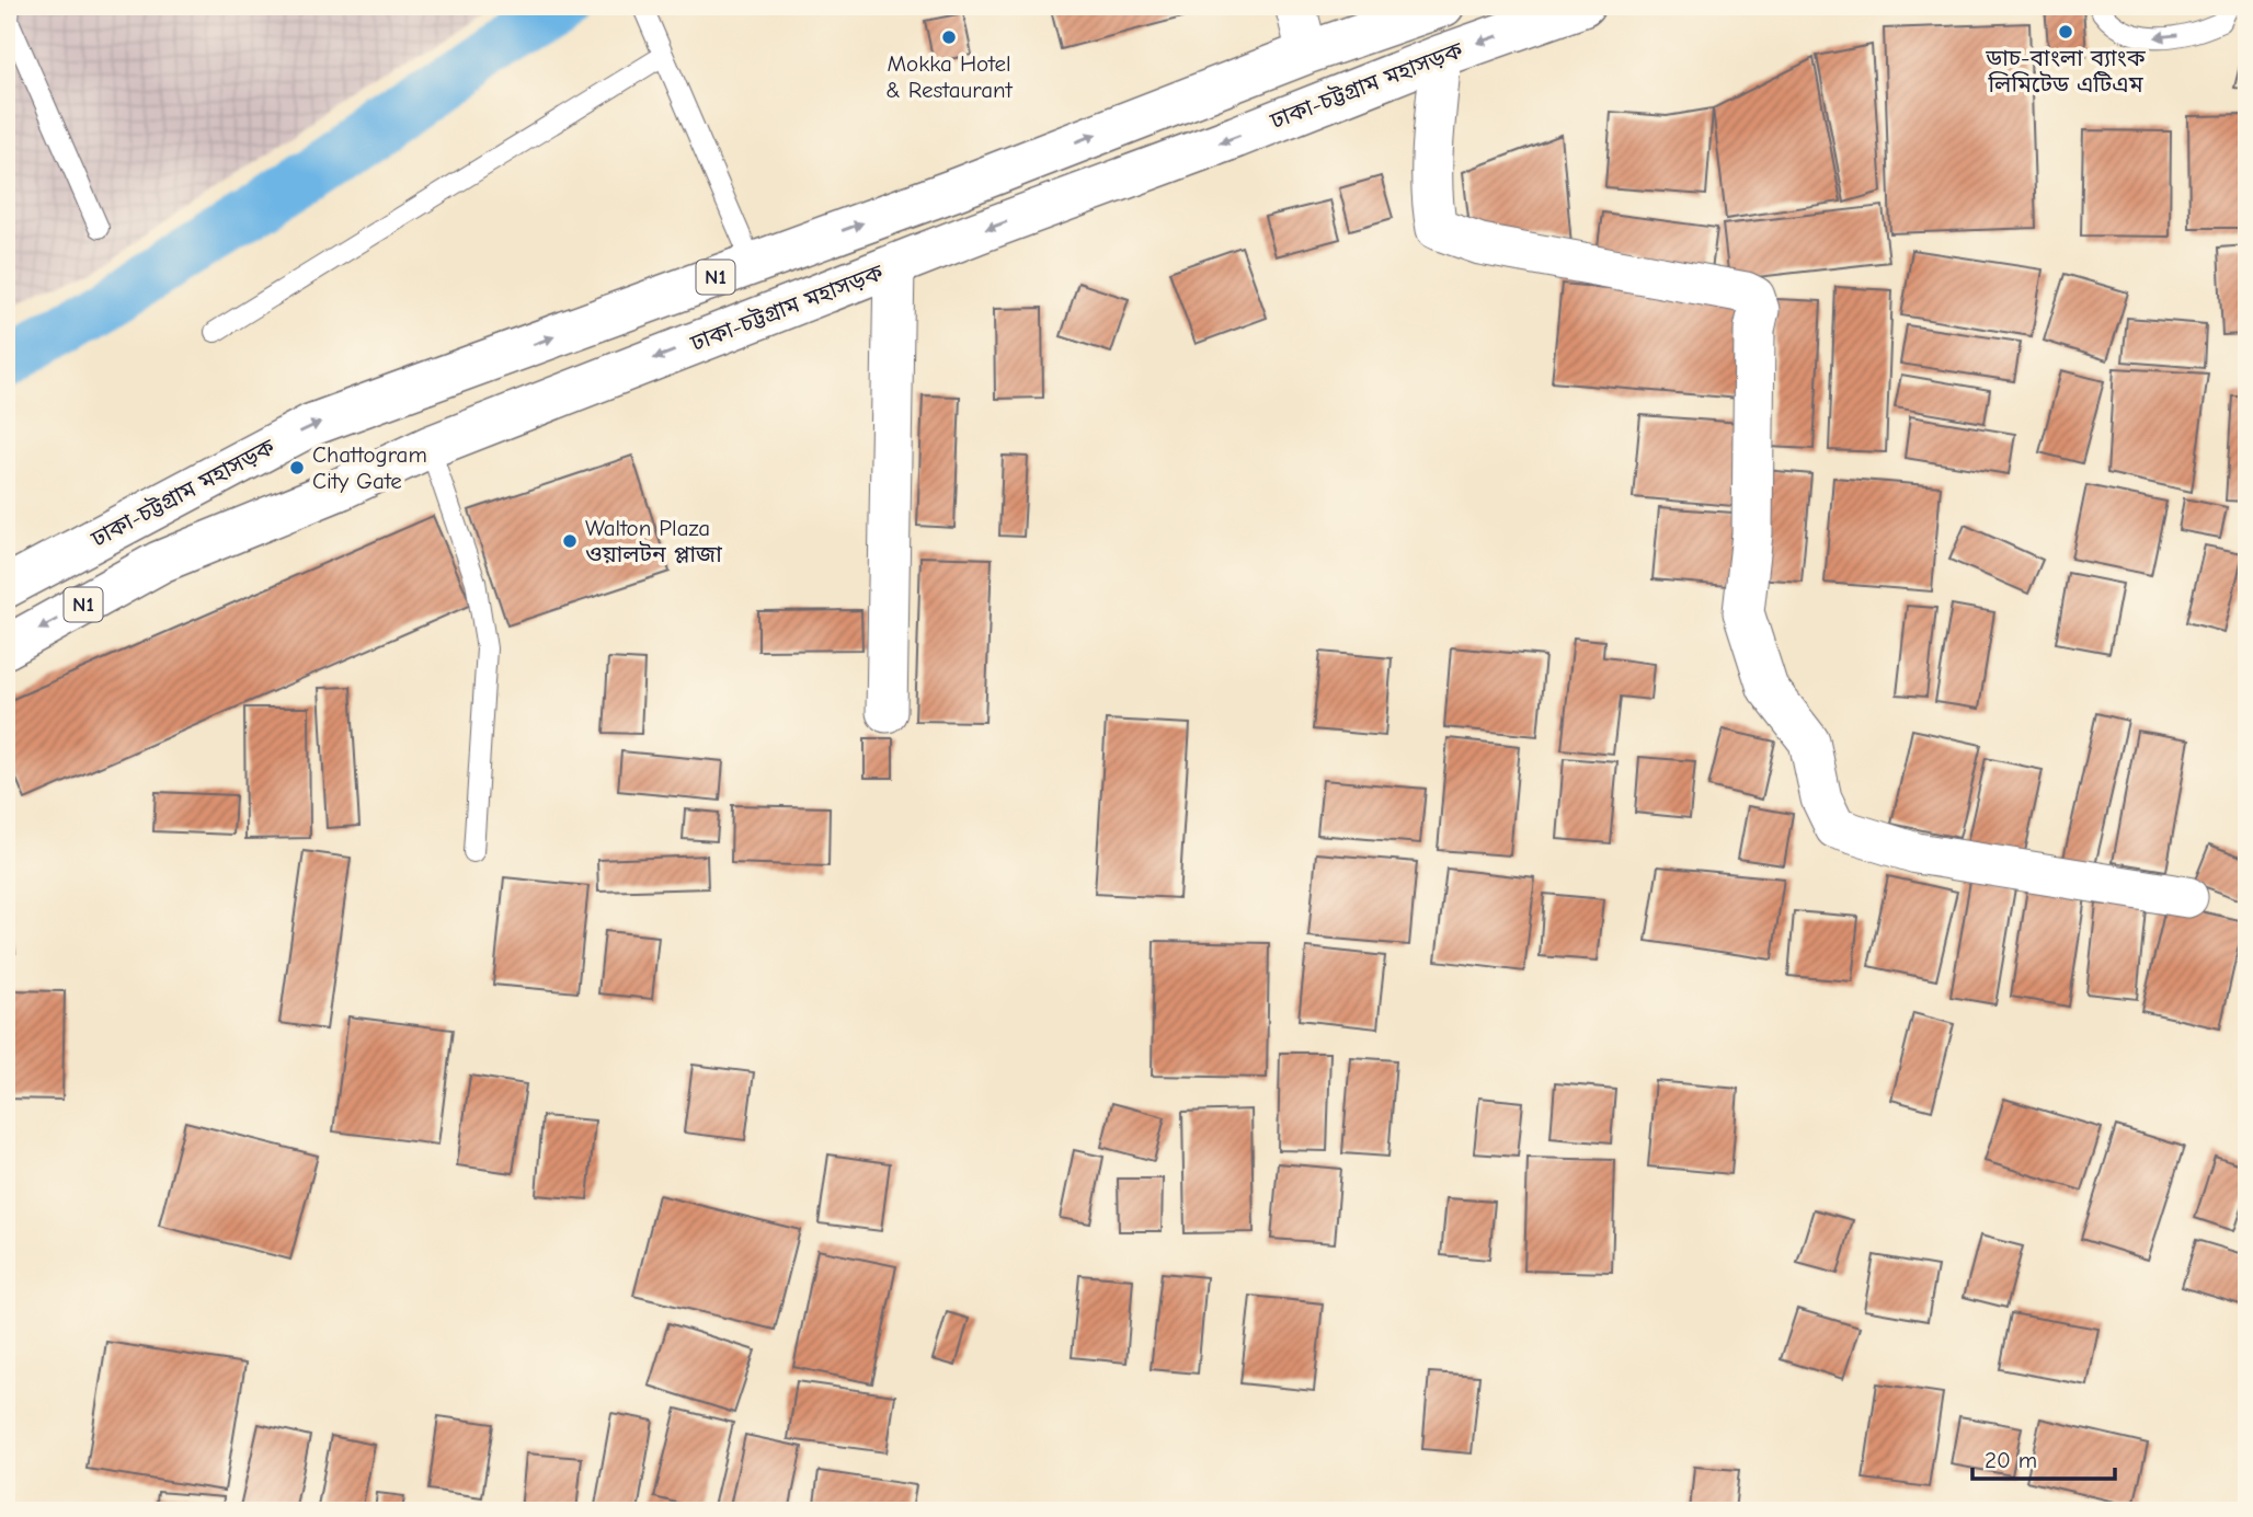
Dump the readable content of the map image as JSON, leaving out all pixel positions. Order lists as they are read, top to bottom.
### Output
{
  "streets": {
    "highway": ["ঢাকা-চট্টগ্রাম মহাসড়ক", "N1"]
  },
  "places": [
    "ডাচ-বাংলা ব্যাংক লিমিটেড এটিএম",
    "Mokka Hotel & Restaurant",
    "Chattogram City Gate",
    "Walton Plaza ওয়ালটন প্লাজা"
  ],
  "scale_bar": "20 m"
}
